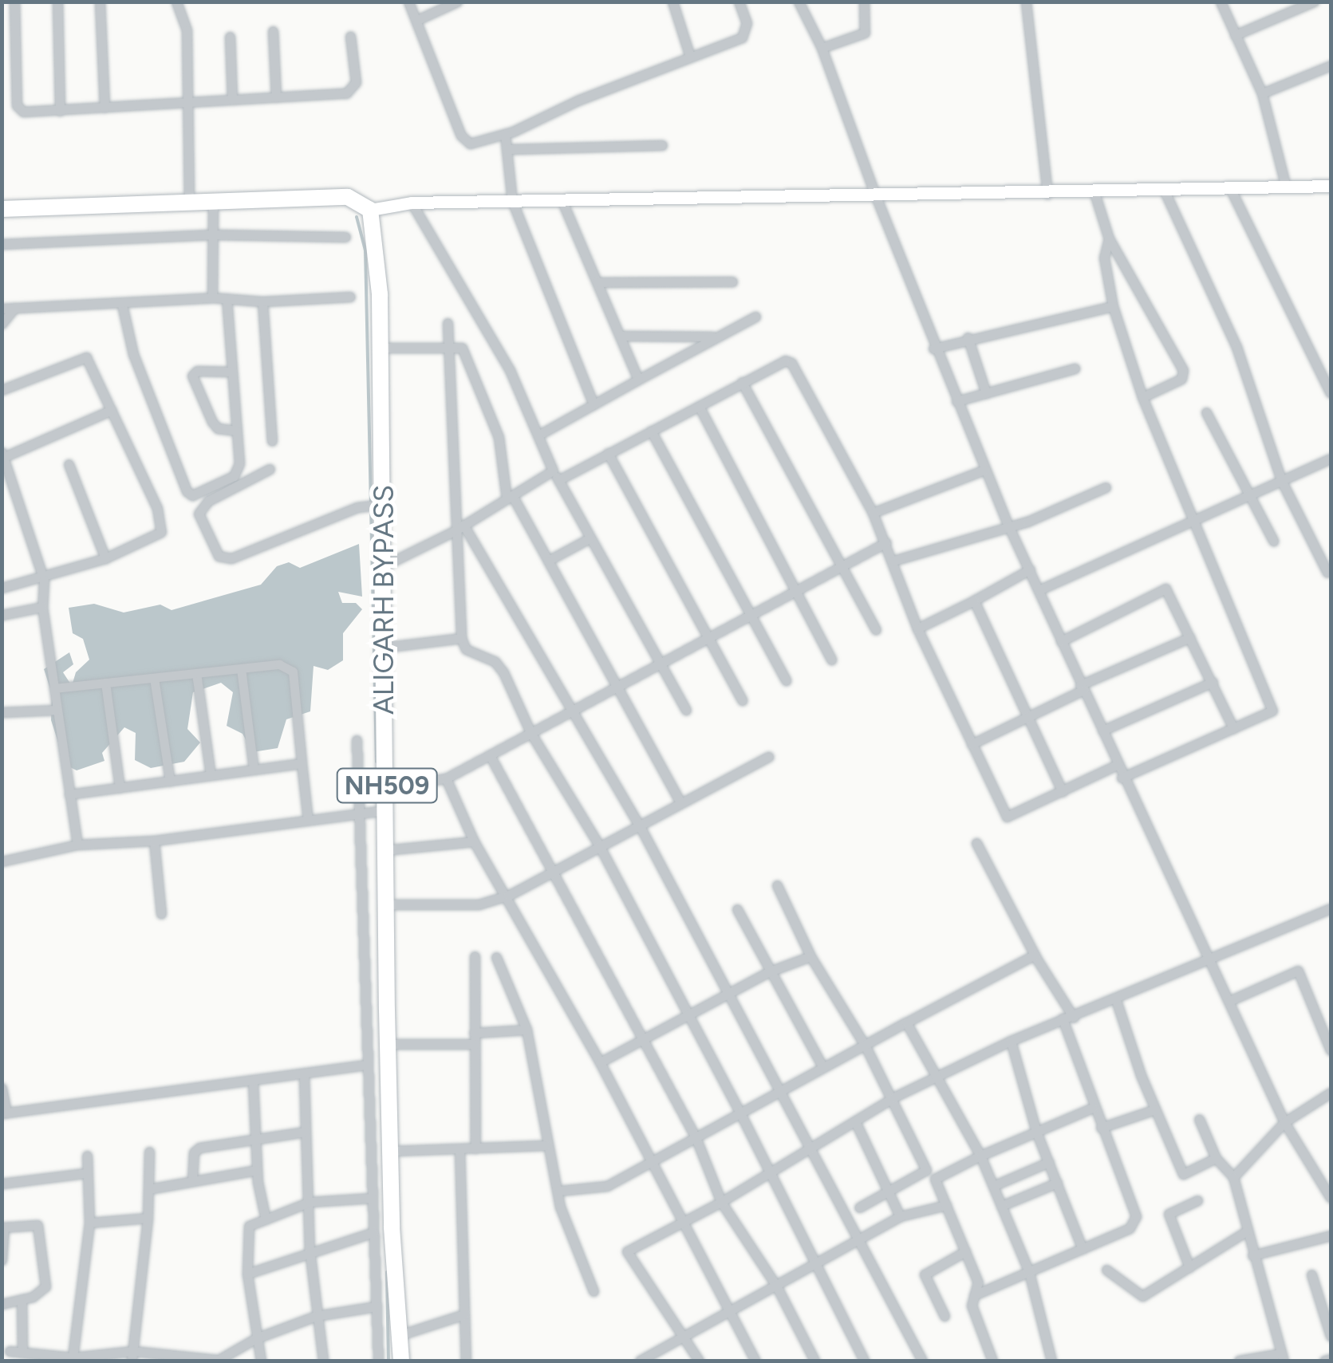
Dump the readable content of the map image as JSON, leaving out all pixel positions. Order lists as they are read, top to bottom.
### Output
{
  "streets": {
    "highway": ["ALIGARH BYPASS", "NH509"]
  }
}
